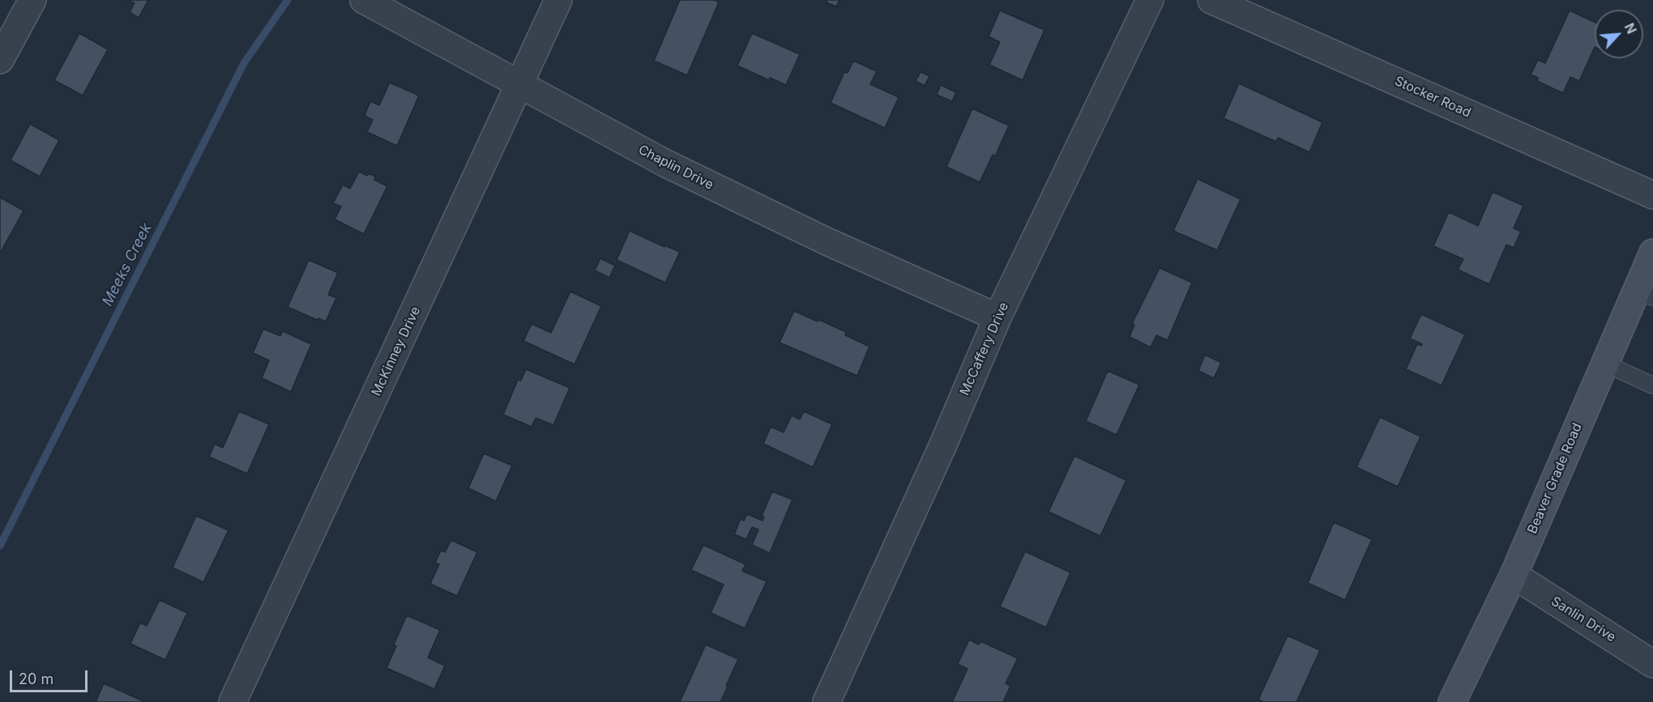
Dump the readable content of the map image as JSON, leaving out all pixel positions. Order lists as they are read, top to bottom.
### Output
{
  "streets": {
    "main road": ["Beaver Grade Road"],
    "street": [
      "Stocker Road",
      "Chaplin Drive",
      "McCaffery Drive",
      "McKinney Drive",
      "Sanlin Drive"
    ]
  },
  "crossings": [
    ["Chaplin Drive", "McCaffery Drive"],
    ["Chaplin Drive", "McKinney Drive"],
    ["Beaver Grade Road", "Sanlin Drive"]
  ],
  "water": ["Meeks Creek"],
  "scale_bar": "20 m",
  "north": "top right"
}
